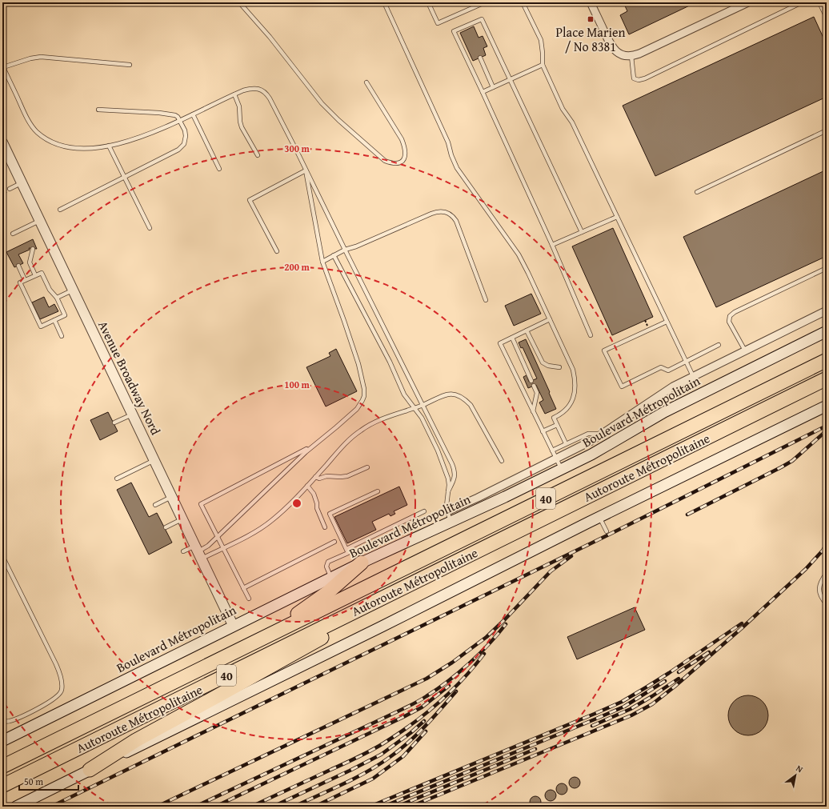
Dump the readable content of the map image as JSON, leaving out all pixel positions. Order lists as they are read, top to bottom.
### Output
{
  "streets": {
    "highway": ["Autoroute Métropolitaine", "40"],
    "main road": ["Boulevard Métropolitain"],
    "street": ["Avenue Broadway Nord"]
  },
  "crossings": [
    ["Avenue Broadway Nord", "Boulevard Métropolitain"]
  ],
  "places": {
    "transit": ["Place Marien / No 8381"]
  },
  "scale_bar": "50 m",
  "north": "top right",
  "rings": ["300 m", "200 m", "100 m"]
}
